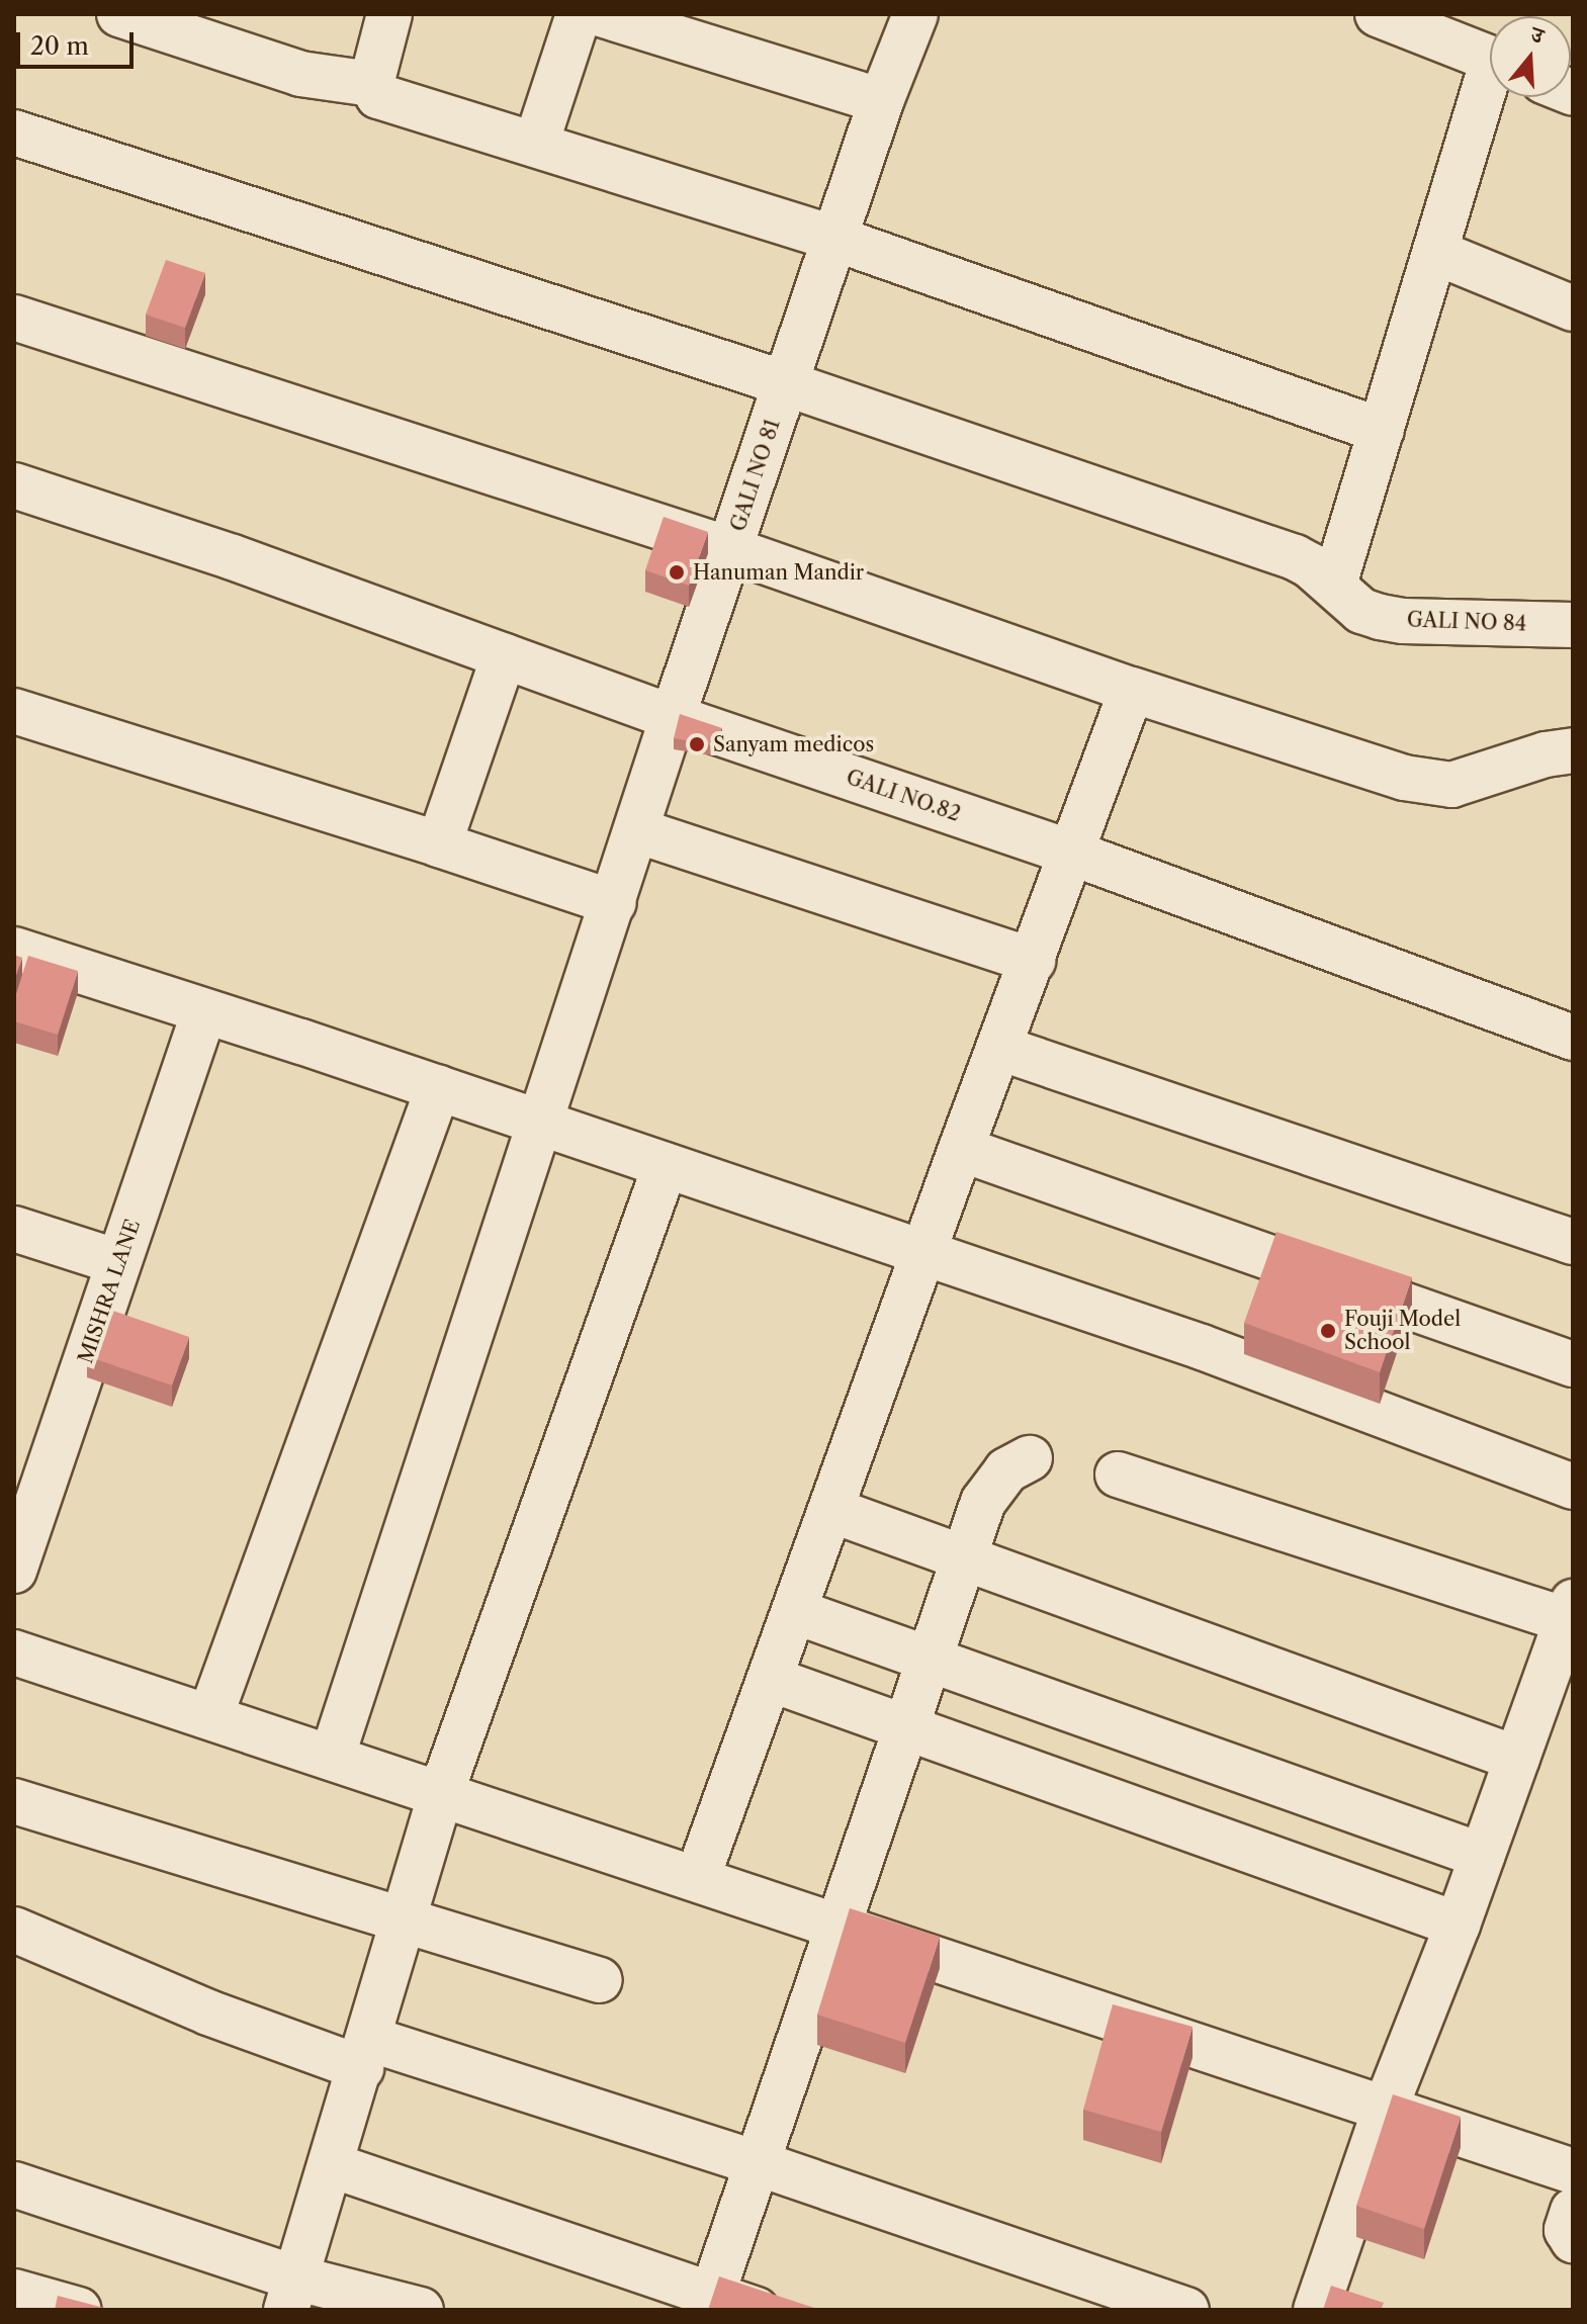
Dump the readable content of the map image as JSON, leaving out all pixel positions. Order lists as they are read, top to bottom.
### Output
{
  "streets": {
    "street": [
      "GALI NO 81",
      "GALI NO 84",
      "GALI NO.82",
      "MISHRA LANE"
    ]
  },
  "crossings": [
    ["GALI NO 81", "GALI NO.82"]
  ],
  "places": ["Hanuman Mandir", "Sanyam medicos", "Fouji Model School"],
  "scale_bar": "20 m",
  "north": "top"
}
